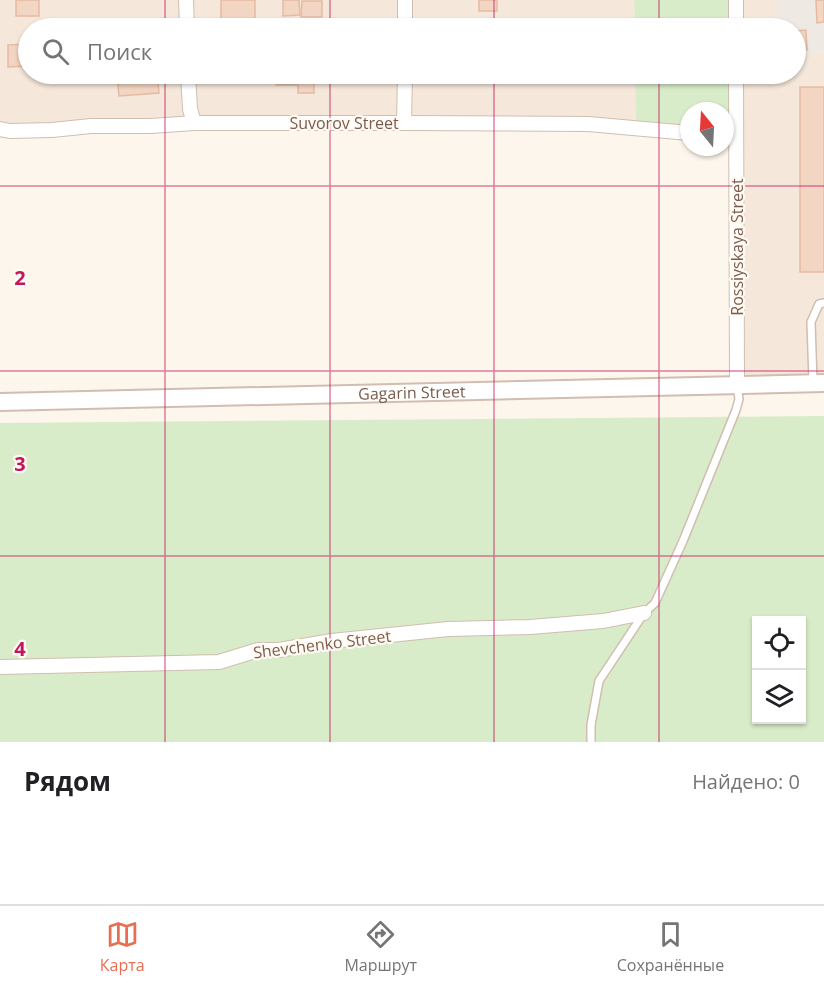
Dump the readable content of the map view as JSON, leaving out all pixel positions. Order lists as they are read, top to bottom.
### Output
{
  "streets": {
    "street": [
      "Suvorov Street",
      "Rossiyskaya Street",
      "Gagarin Street",
      "Shevchenko Street"
    ]
  },
  "crossings": [
    ["Rossiyskaya Street", "Gagarin Street"]
  ],
  "north": "top",
  "page": {
    "search": "Поиск",
    "heading": ["Рядом", "Найдено: 0"],
    "nav": ["Карта", "Маршрут", "Сохранённые"]
  },
  "grid": {
    "rows": ["2", "3", "4"]
  }
}
